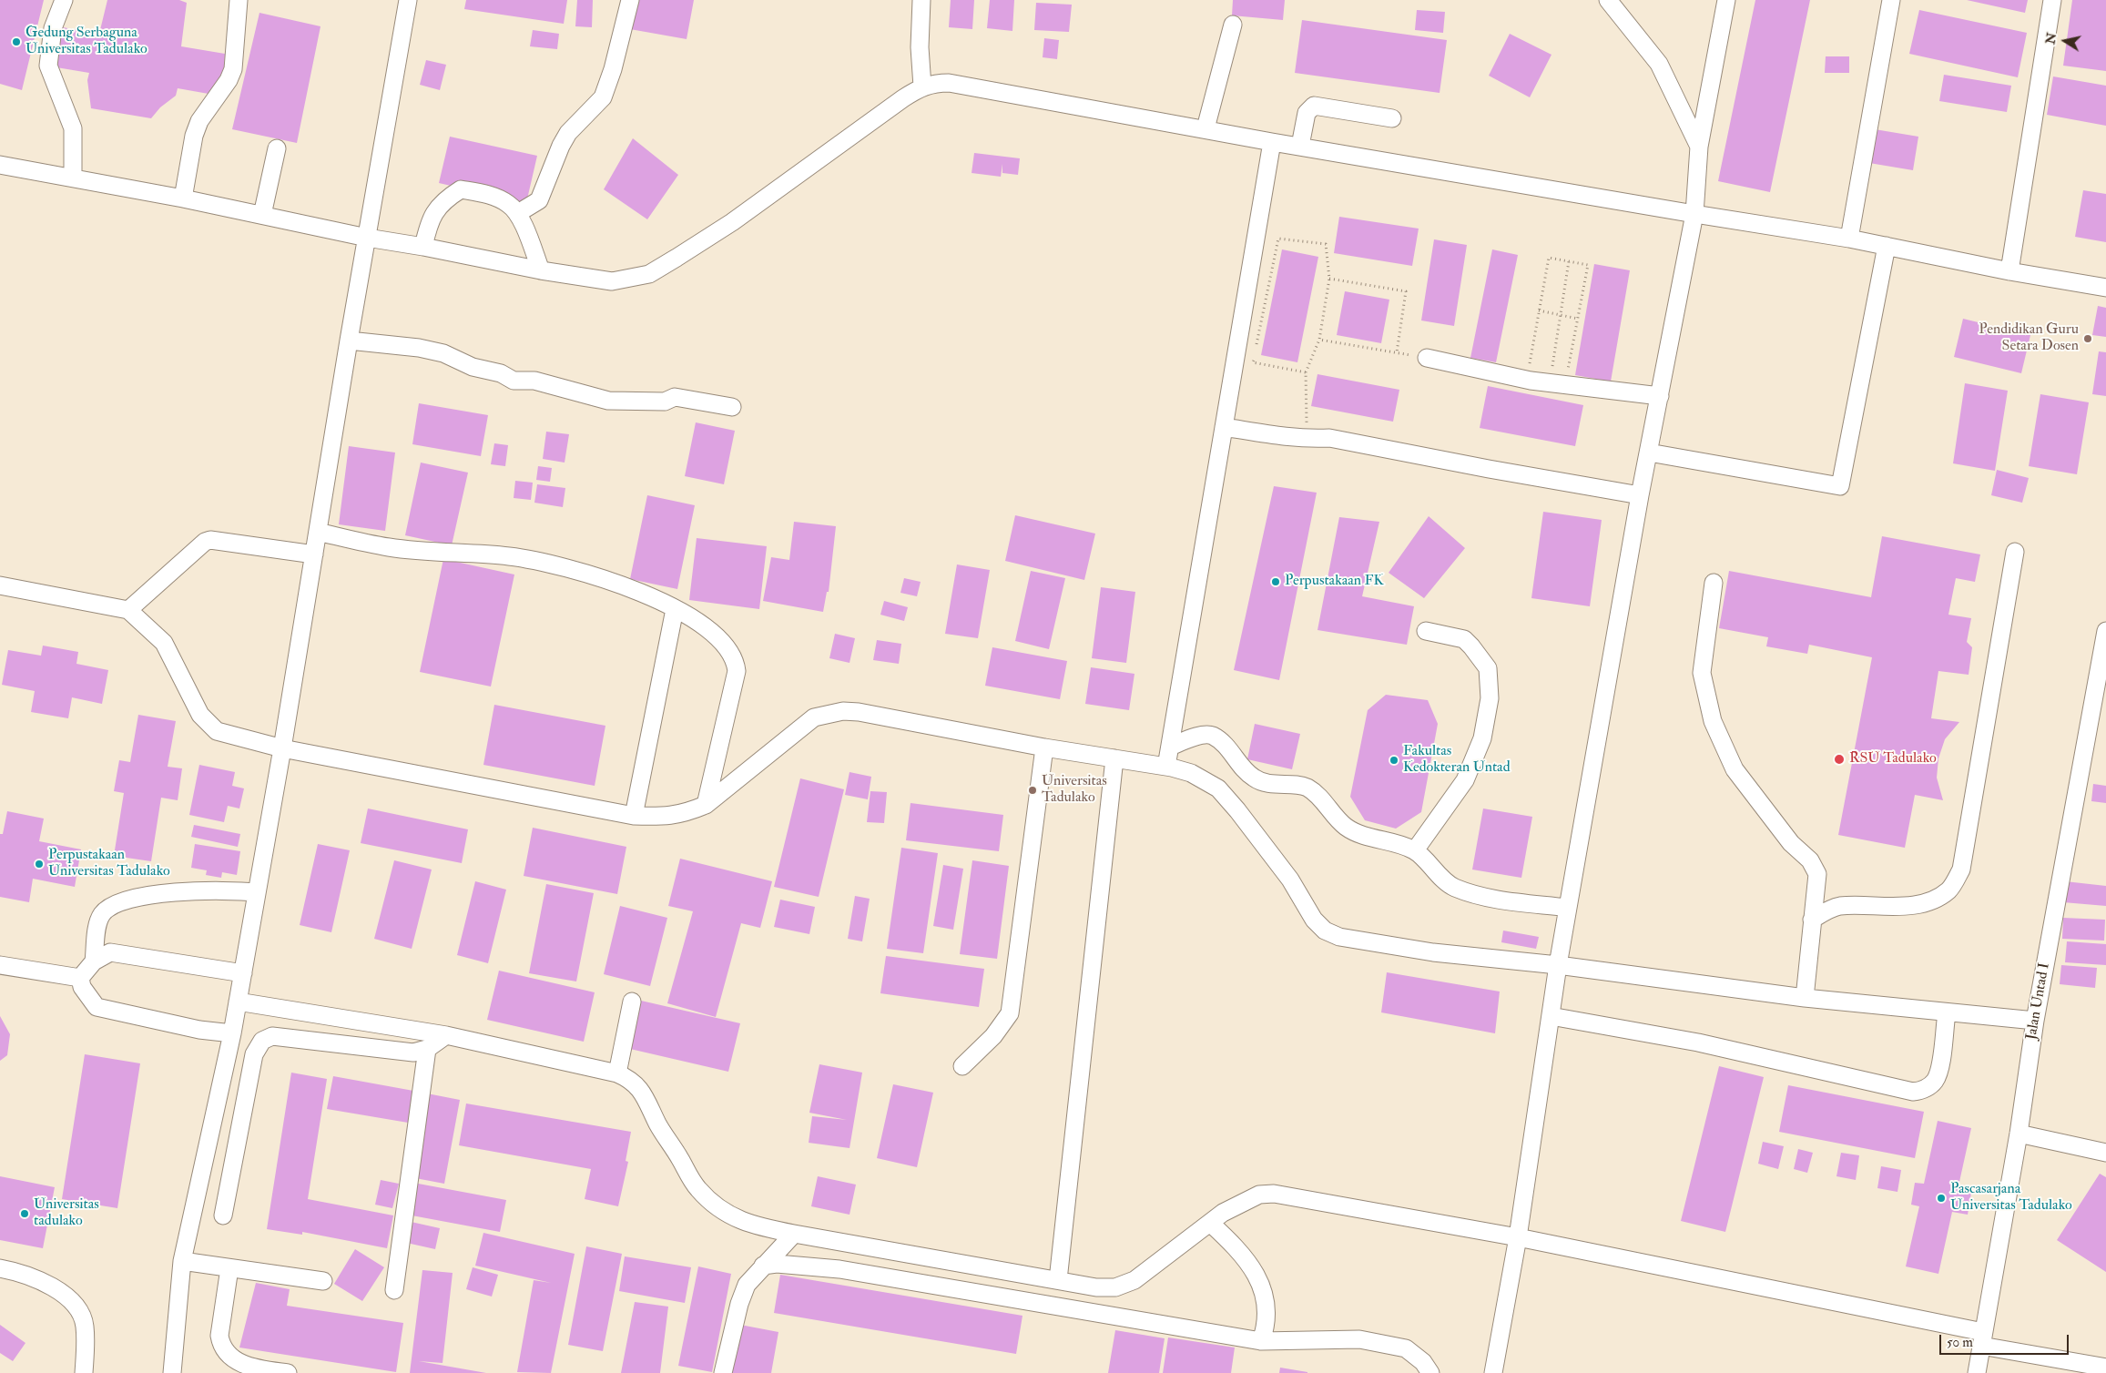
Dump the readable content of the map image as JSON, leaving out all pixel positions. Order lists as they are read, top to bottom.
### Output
{
  "streets": {
    "street": ["Jalan Untad I"]
  },
  "places": [
    "Gedung Serbaguna Universitas Tadulako",
    "Pendidikan Guru Setara Dosen",
    "Perpustakaan FK",
    "RSU Tadulako",
    "Fakultas Kedokteran Untad",
    "Universitas Tadulako",
    "Perpustakaan Universitas Tadulako",
    "Pascasarjana Universitas Tadulako",
    "Universitas tadulako"
  ],
  "scale_bar": "50 m",
  "north": "left"
}
